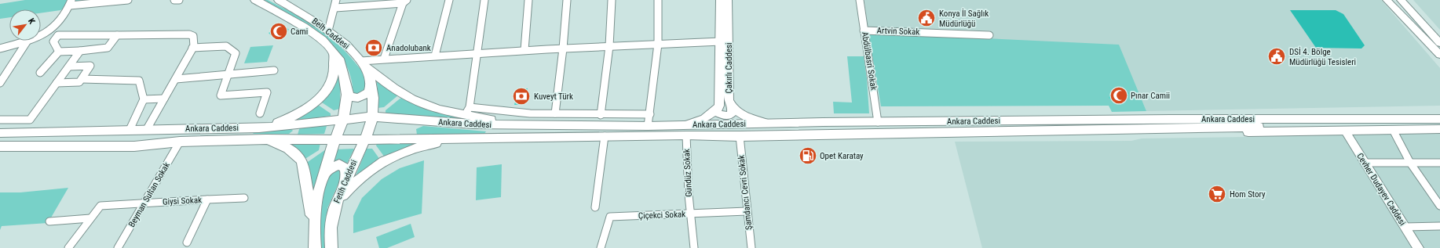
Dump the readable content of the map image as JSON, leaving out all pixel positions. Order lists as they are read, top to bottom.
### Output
{
  "streets": {
    "main road": ["Belh Caddesi", "Ankara Caddesi", "Fetih Caddesi"],
    "street": [
      "Artvin Sokak",
      "Abdülbasri Sokak",
      "Çakırlı Caddesi",
      "Gündüz Sokak",
      "Cevher Dudayev Caddesi",
      "Şamdancı Cevri Sokak",
      "Beyman Sultan Sokak",
      "Giysi Sokak",
      "Çiçekci Sokak"
    ]
  },
  "crossings": [
    ["Artvin Sokak", "Abdülbasri Sokak"],
    ["Belh Caddesi", "Ankara Caddesi"],
    ["Belh Caddesi", "Fetih Caddesi"],
    ["Abdülbasri Sokak", "Ankara Caddesi"],
    ["Ankara Caddesi", "Gündüz Sokak"],
    ["Ankara Caddesi", "Fetih Caddesi"],
    ["Ankara Caddesi", "Şamdancı Cevri Sokak"],
    ["Ankara Caddesi", "Beyman Sultan Sokak"],
    ["Gündüz Sokak", "Çiçekci Sokak"],
    ["Şamdancı Cevri Sokak", "Çiçekci Sokak"],
    ["Beyman Sultan Sokak", "Giysi Sokak"]
  ],
  "places": {
    "public building": ["Konya İl Sağlık Müdürlüğü", "DSİ 4. Bölge Müdürlüğü Tesisleri"],
    "mosque": ["Cami", "Pınar Camii"],
    "bank": ["Anadolubank", "Kuveyt Türk"],
    "fuel station": ["Opet Karatay"],
    "supermarket": ["Hom Story"]
  },
  "north": "top right"
}
